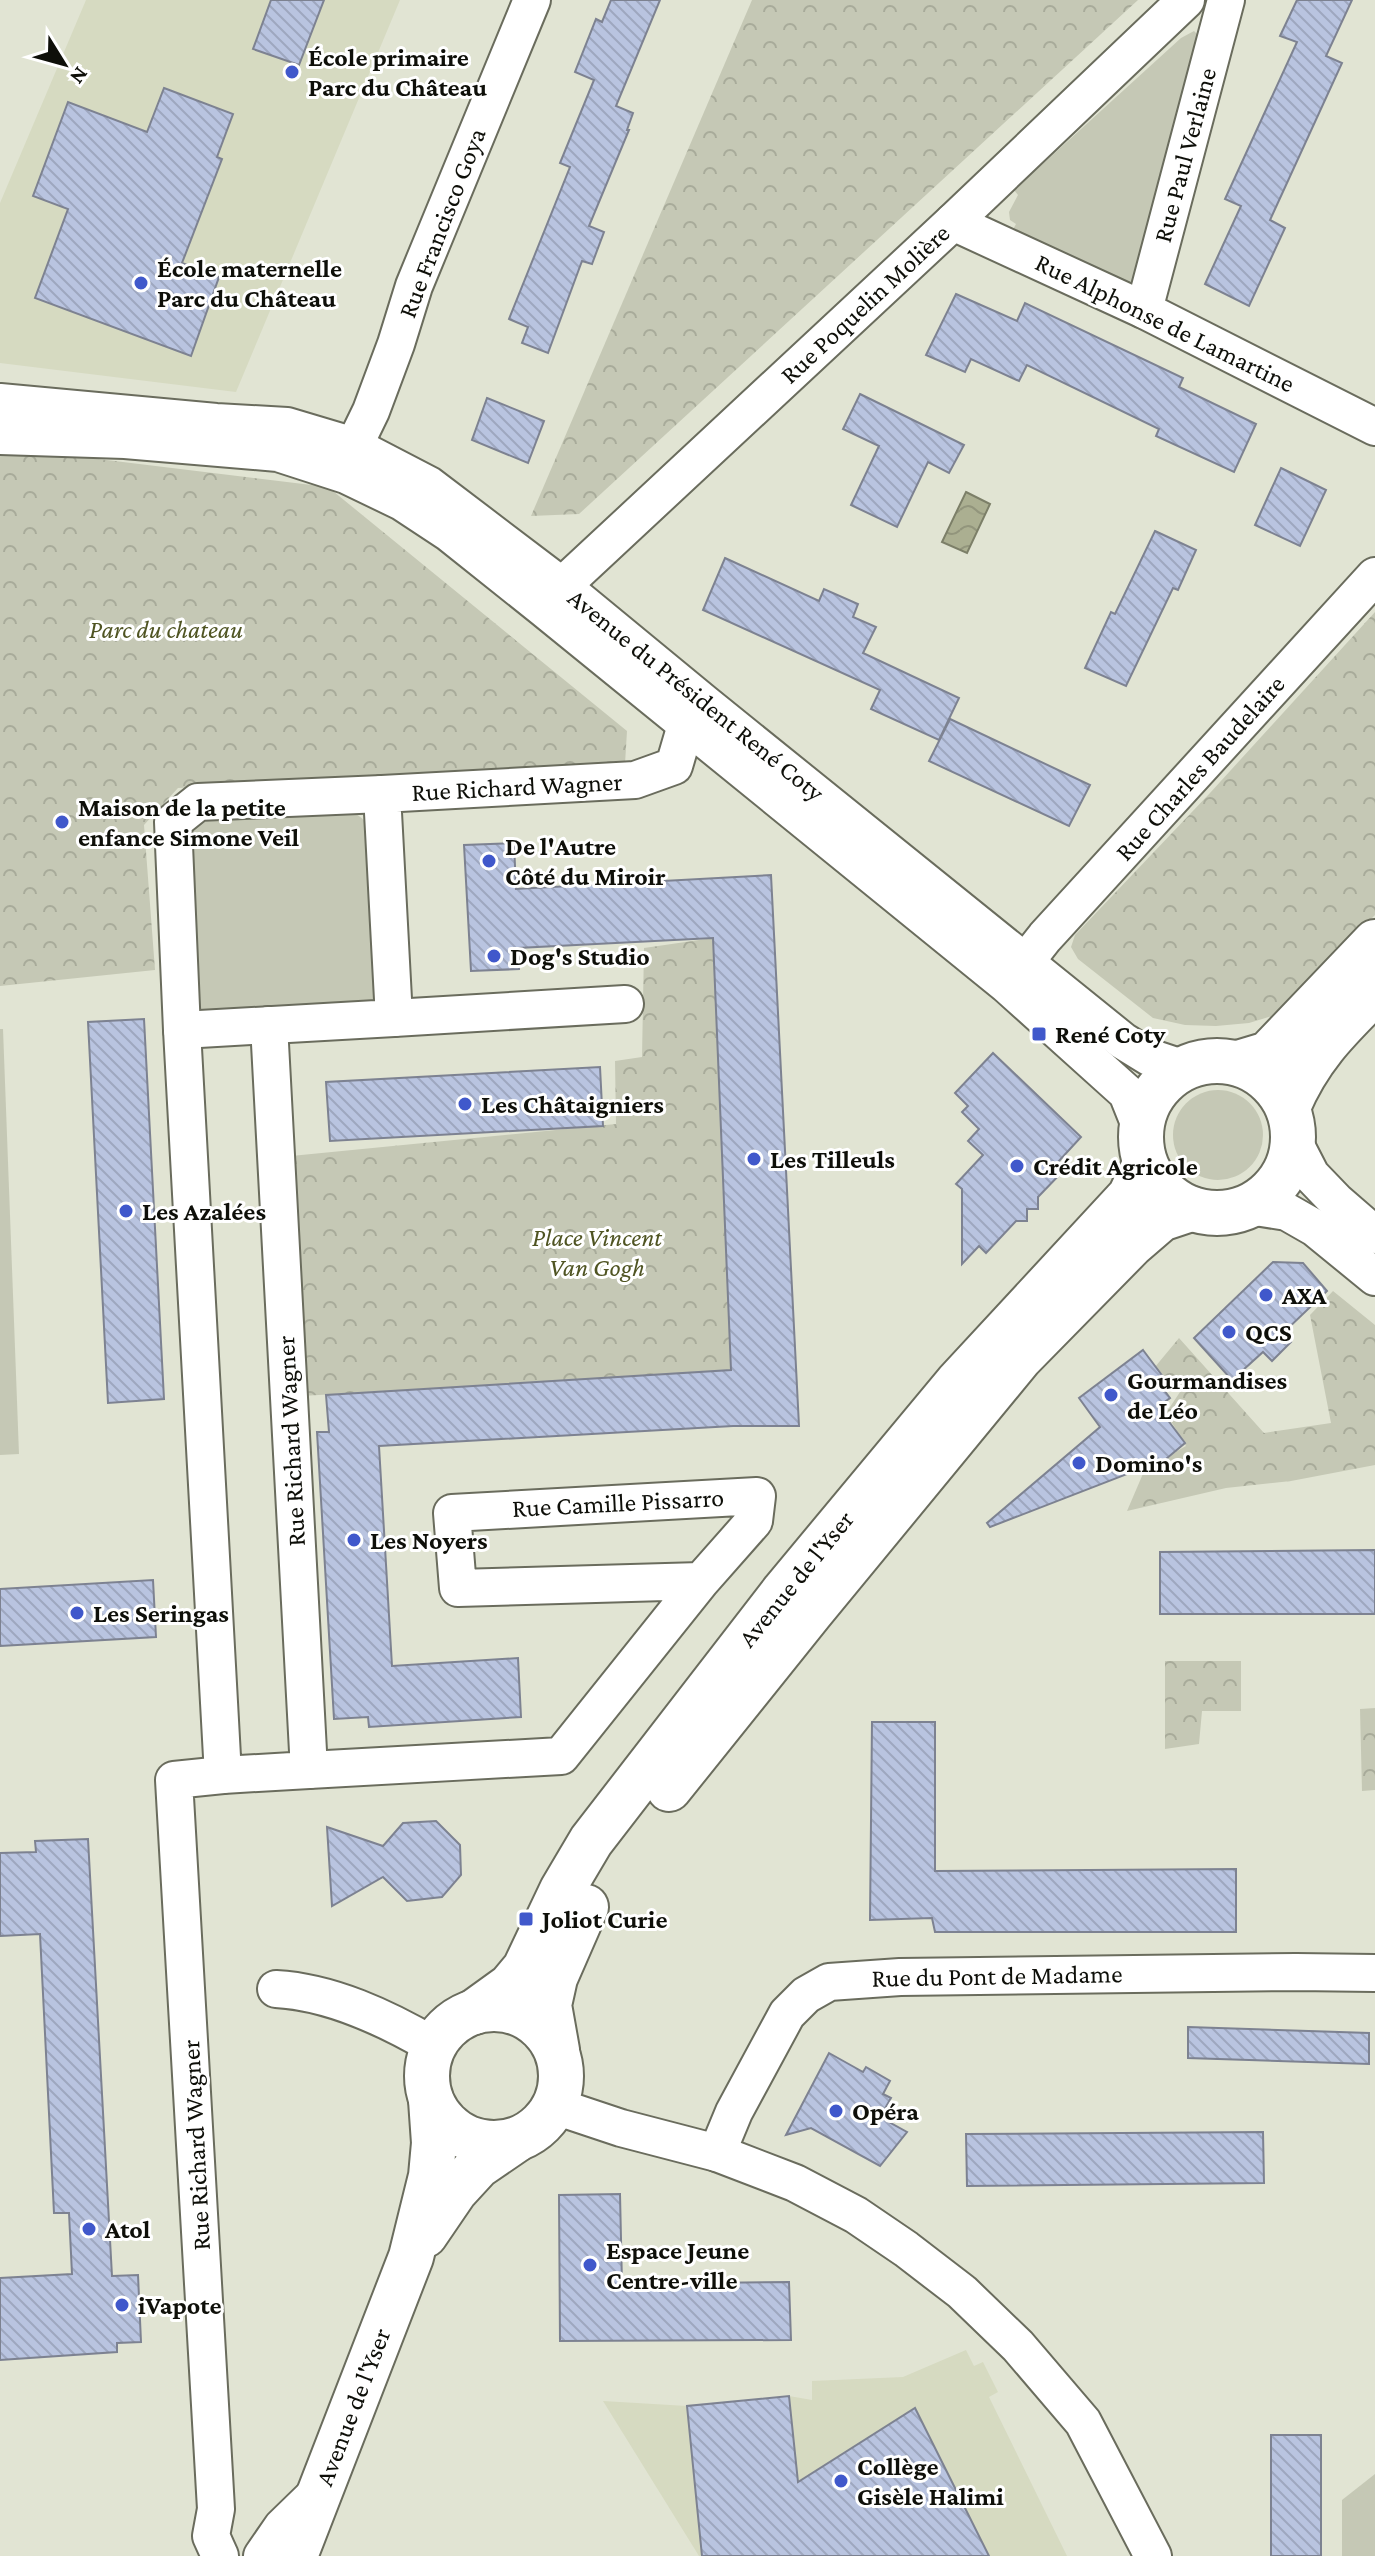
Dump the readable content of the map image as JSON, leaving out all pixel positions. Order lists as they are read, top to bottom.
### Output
{
  "streets": {
    "main road": ["Avenue de l'Yser"],
    "street": [
      "Rue Paul Verlaine",
      "Rue Francisco Goya",
      "Rue Poquelin Molière",
      "Rue Alphonse de Lamartine",
      "Avenue du Président René Coty",
      "Rue Charles Baudelaire",
      "Rue Richard Wagner",
      "Rue Camille Pissarro",
      "Rue du Pont de Madame"
    ]
  },
  "crossings": [
    ["Rue Paul Verlaine", "Rue Alphonse de Lamartine"],
    ["Rue Francisco Goya", "Avenue du Président René Coty"],
    ["Rue Poquelin Molière", "Rue Alphonse de Lamartine"],
    ["Rue Poquelin Molière", "Avenue du Président René Coty"],
    ["Avenue du Président René Coty", "Rue Charles Baudelaire"],
    ["Avenue du Président René Coty", "Rue Richard Wagner"],
    ["Avenue du Président René Coty", "Avenue de l'Yser"],
    ["Rue Richard Wagner", "Rue Camille Pissarro"]
  ],
  "parks": ["Parc du chateau", "Place Vincent Van Gogh"],
  "places": {
    "other": [
      "École primaire Parc du Château",
      "École maternelle Parc du Château",
      "Maison de la petite enfance Simone Veil",
      "De l'Autre Côté du Miroir",
      "Dog's Studio",
      "Les Châtaigniers",
      "Les Tilleuls",
      "Crédit Agricole",
      "Les Azalées",
      "AXA",
      "QCS",
      "Gourmandises de Léo",
      "Domino's",
      "Les Noyers",
      "Les Seringas",
      "Opéra",
      "Atol",
      "Espace Jeune Centre-ville",
      "iVapote",
      "Collège Gisèle Halimi"
    ],
    "transit": ["René Coty", "Joliot Curie"]
  },
  "north": "bottom right"
}
